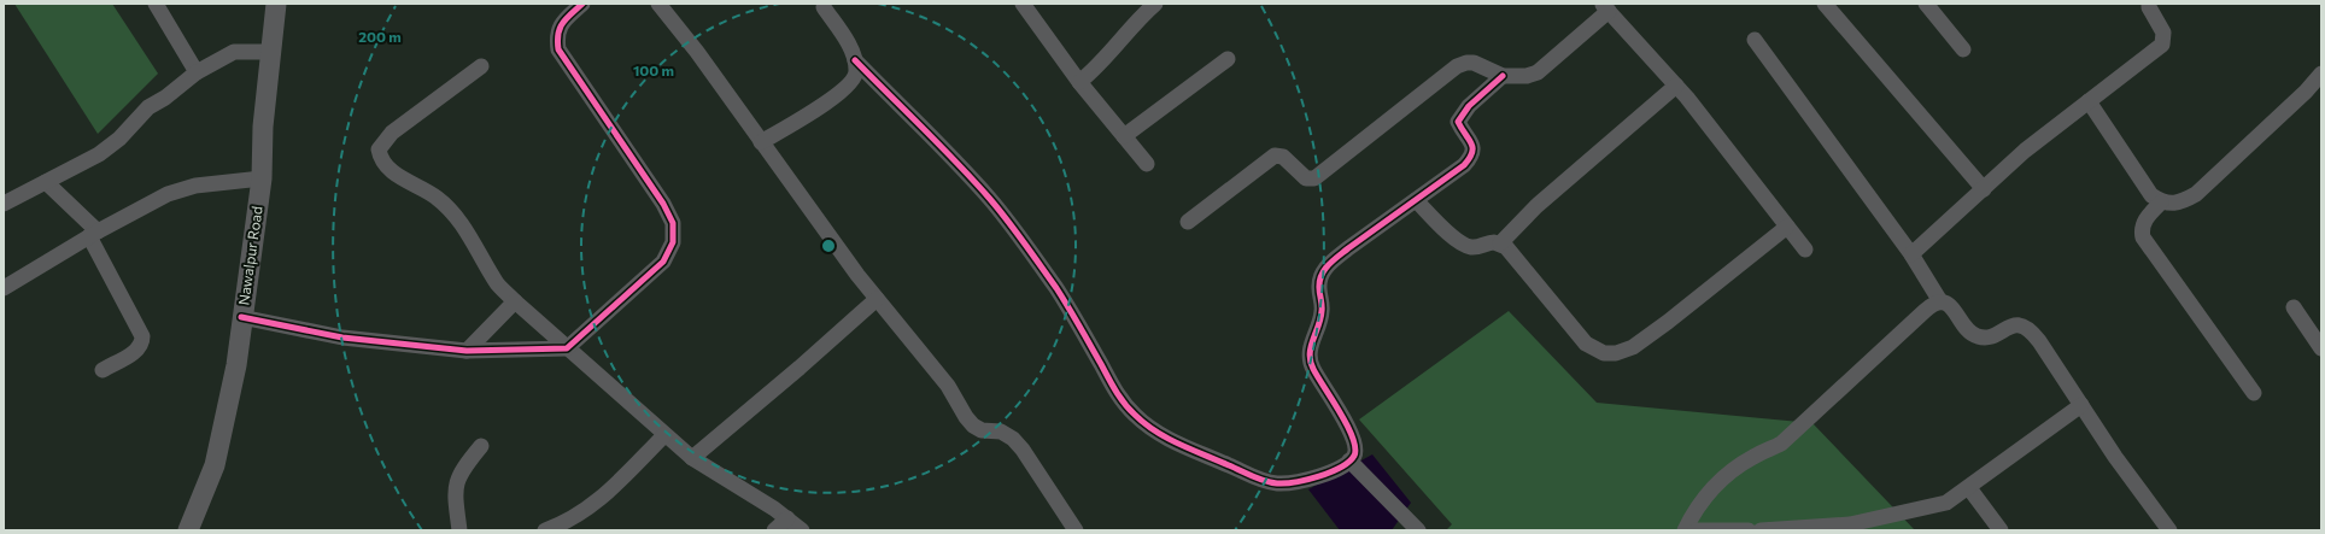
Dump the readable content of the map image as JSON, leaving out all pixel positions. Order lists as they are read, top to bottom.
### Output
{
  "streets": {
    "street": ["Nawalpur Road"]
  },
  "rings": ["200 m", "100 m"]
}
